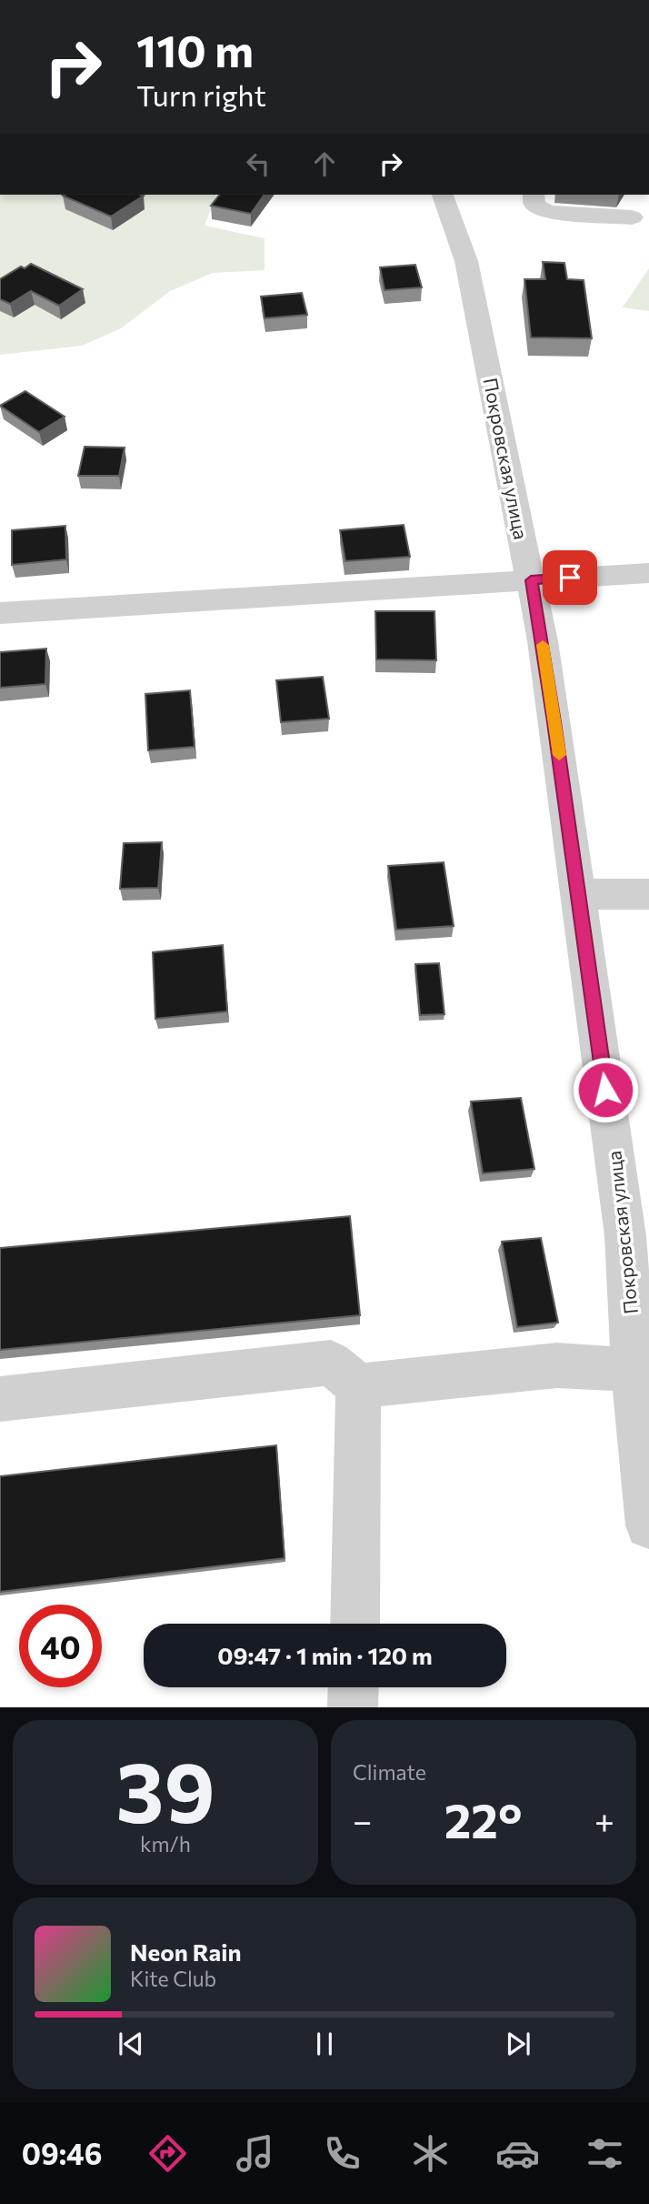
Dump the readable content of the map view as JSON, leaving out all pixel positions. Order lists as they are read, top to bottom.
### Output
{
  "streets": {
    "street": ["Покровская улица"]
  },
  "page": {
    "turn": ["110 m", "Turn right"],
    "limit": "40",
    "trip": "09:47 · 1 min · 120 m",
    "tile": [
      ["39", "km/h"],
      "Climate"
    ],
    "heat": ["−", "22°", "+"],
    "song": ["Neon Rain", "Kite Club"],
    "tabs": "09:46"
  }
}
